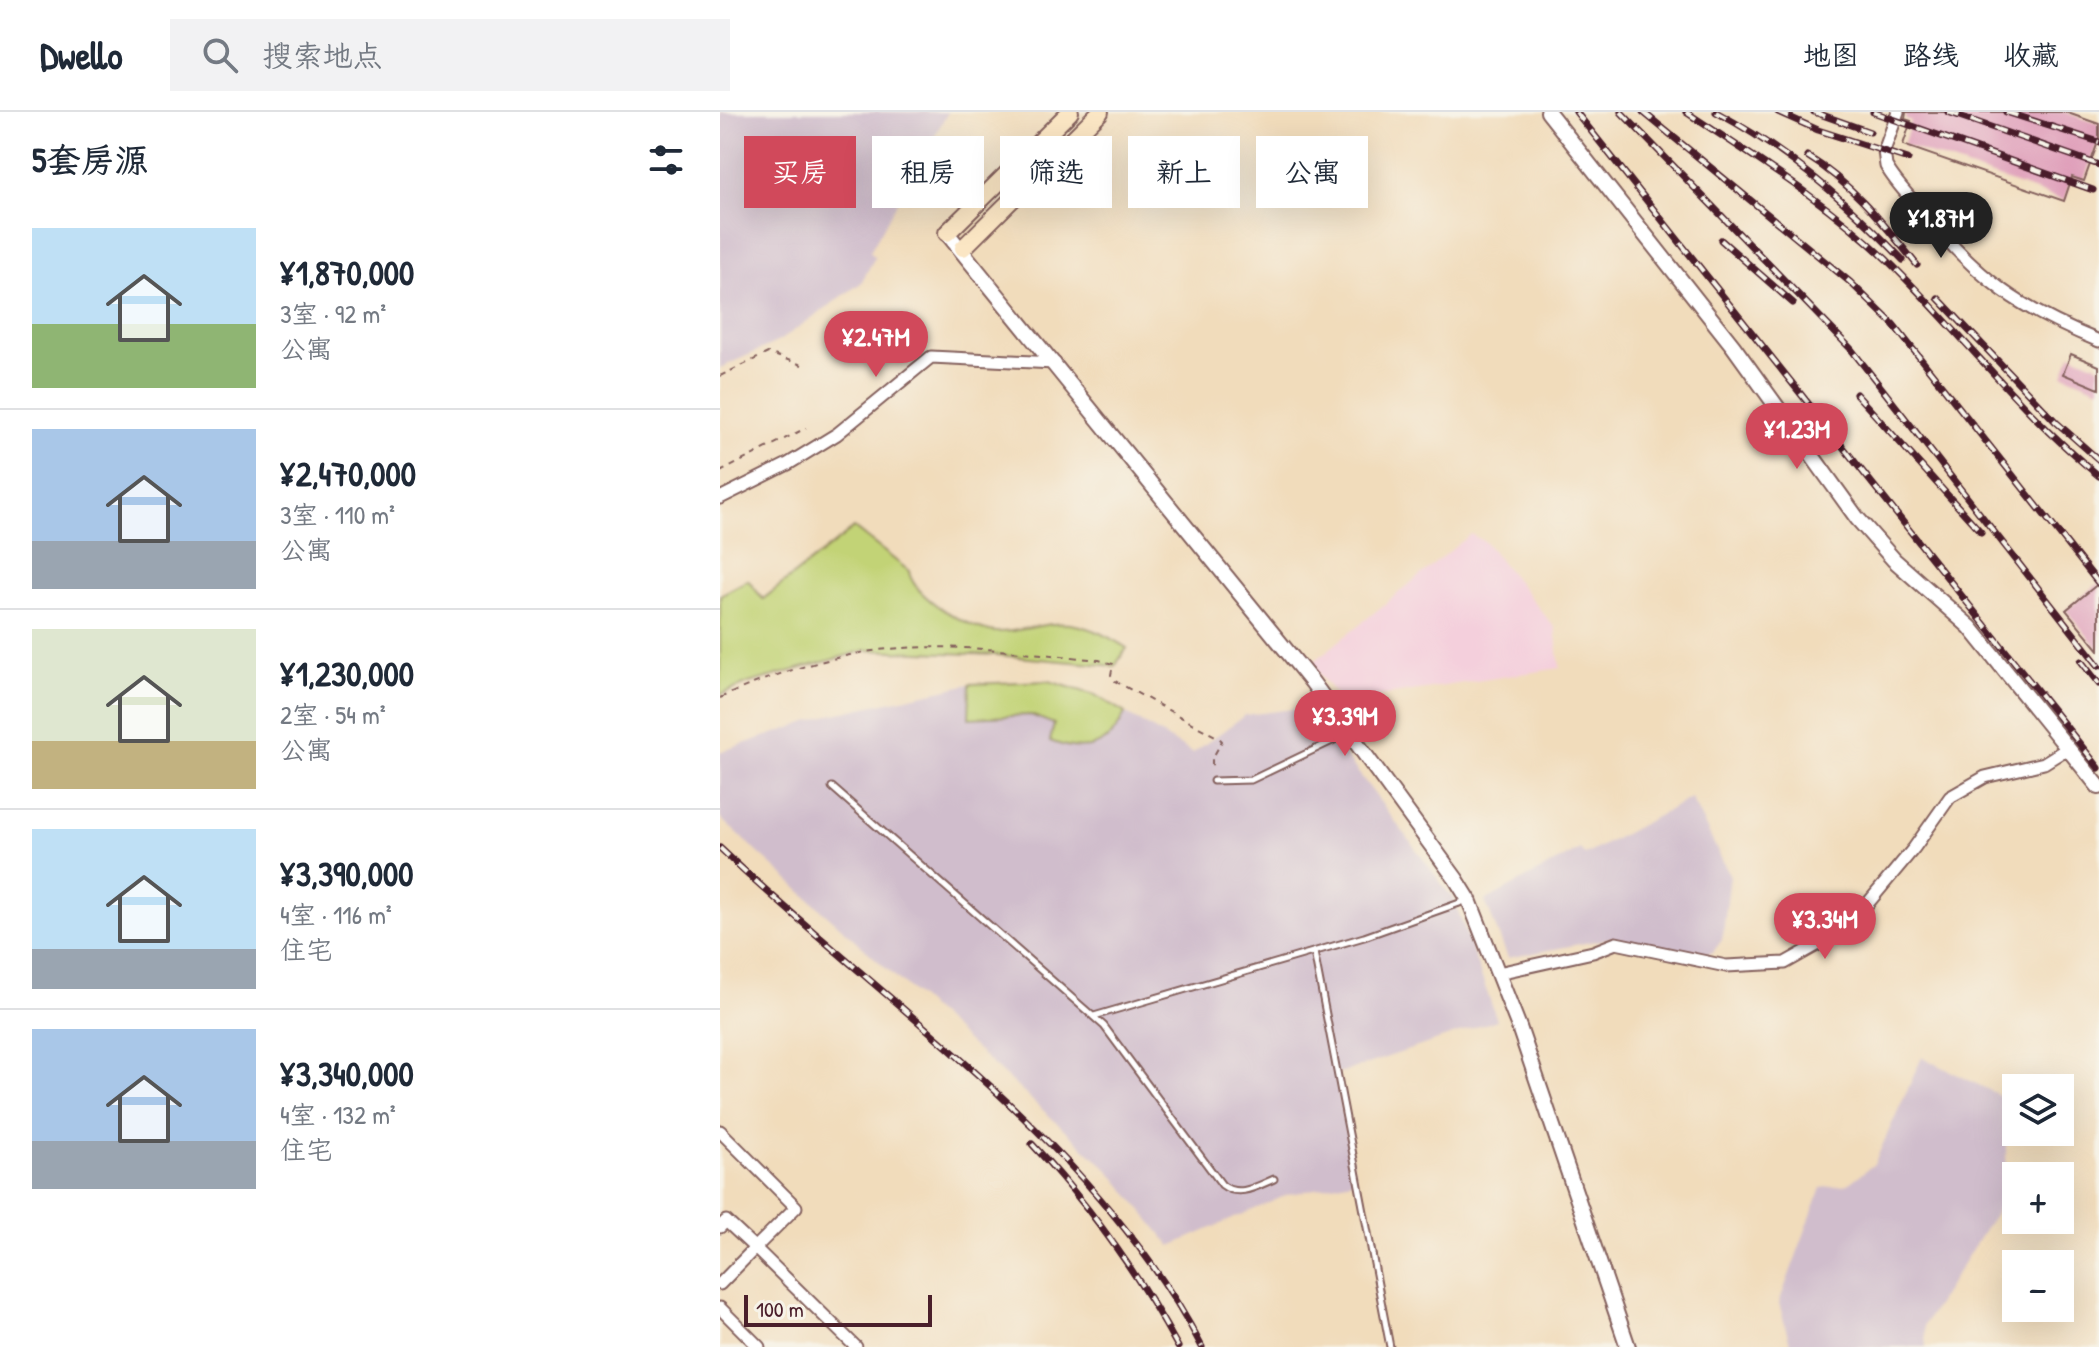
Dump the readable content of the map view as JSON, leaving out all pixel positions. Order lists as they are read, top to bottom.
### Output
{
  "scale_bar": "100 m",
  "page": {
    "header": "Dwello",
    "search": "搜索地点",
    "nav": ["地图", "路线", "收藏"],
    "heading": "5套房源",
    "chip": [
      "买房",
      "租房",
      "筛选",
      "新上",
      "公寓"
    ],
    "price": [
      "¥1.87M",
      "¥2.47M",
      "¥1.23M",
      "¥3.39M",
      "¥3.34M"
    ],
    "list": [
      {
        "name": "¥1,870,000",
        "note": "3室 · 92 m² · 公寓"
      },
      {
        "name": "¥2,470,000",
        "note": "3室 · 110 m² · 公寓"
      },
      {
        "name": "¥1,230,000",
        "note": "2室 · 54 m² · 公寓"
      },
      {
        "name": "¥3,390,000",
        "note": "4室 · 116 m² · 住宅"
      },
      {
        "name": "¥3,340,000",
        "note": "4室 · 132 m² · 住宅"
      }
    ],
    "map_buttons": ["+", "−"],
    "scale": "100 m"
  }
}
